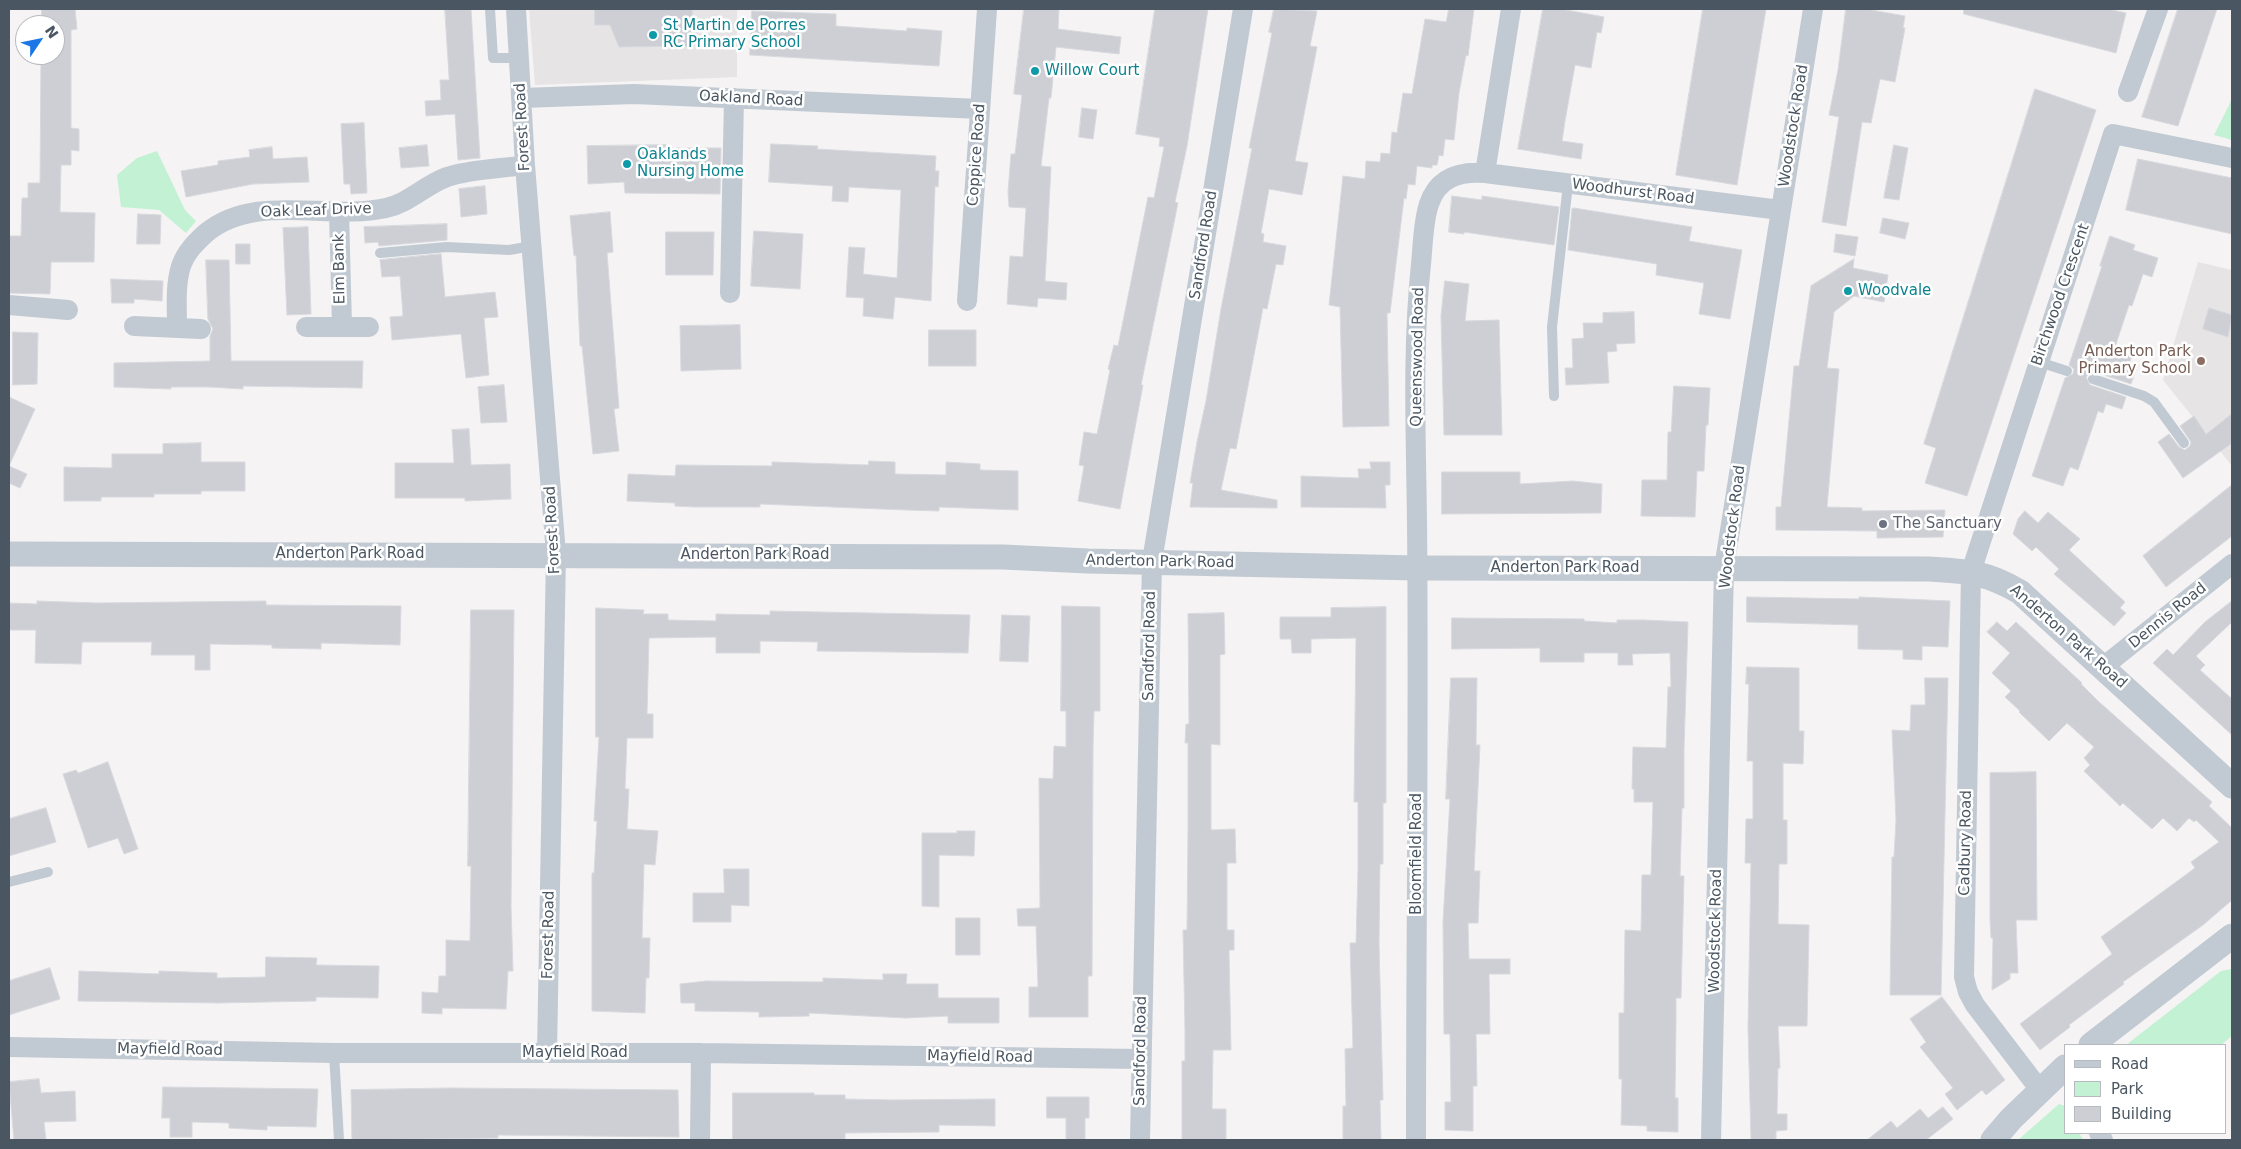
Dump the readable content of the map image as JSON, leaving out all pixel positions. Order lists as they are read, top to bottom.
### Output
{
  "streets": {
    "street": [
      "Oakland Road",
      "Woodstock Road",
      "Forest Road",
      "Coppice Road",
      "Woodhurst Road",
      "Oak Leaf Drive",
      "Sandford Road",
      "Elm Bank",
      "Birchwood Crescent",
      "Queenswood Road",
      "Anderton Park Road",
      "Dennis Road",
      "Cadbury Road",
      "Bloomfield Road",
      "Mayfield Road"
    ]
  },
  "crossings": [
    ["Oakland Road", "Forest Road"],
    ["Oakland Road", "Coppice Road"],
    ["Woodstock Road", "Woodhurst Road"],
    ["Woodstock Road", "Anderton Park Road"],
    ["Forest Road", "Oak Leaf Drive"],
    ["Forest Road", "Anderton Park Road"],
    ["Forest Road", "Mayfield Road"],
    ["Woodhurst Road", "Queenswood Road"],
    ["Oak Leaf Drive", "Elm Bank"],
    ["Sandford Road", "Anderton Park Road"],
    ["Sandford Road", "Mayfield Road"],
    ["Birchwood Crescent", "Anderton Park Road"],
    ["Birchwood Crescent", "Cadbury Road"],
    ["Queenswood Road", "Anderton Park Road"],
    ["Queenswood Road", "Bloomfield Road"],
    ["Anderton Park Road", "Dennis Road"],
    ["Anderton Park Road", "Cadbury Road"],
    ["Anderton Park Road", "Bloomfield Road"]
  ],
  "places": [
    "St Martin de Porres RC Primary School",
    "Willow Court",
    "Oaklands Nursing Home",
    "Woodvale",
    "Anderton Park Primary School",
    "The Sanctuary"
  ],
  "legend": ["Road", "Park", "Building"],
  "north": "top right"
}
